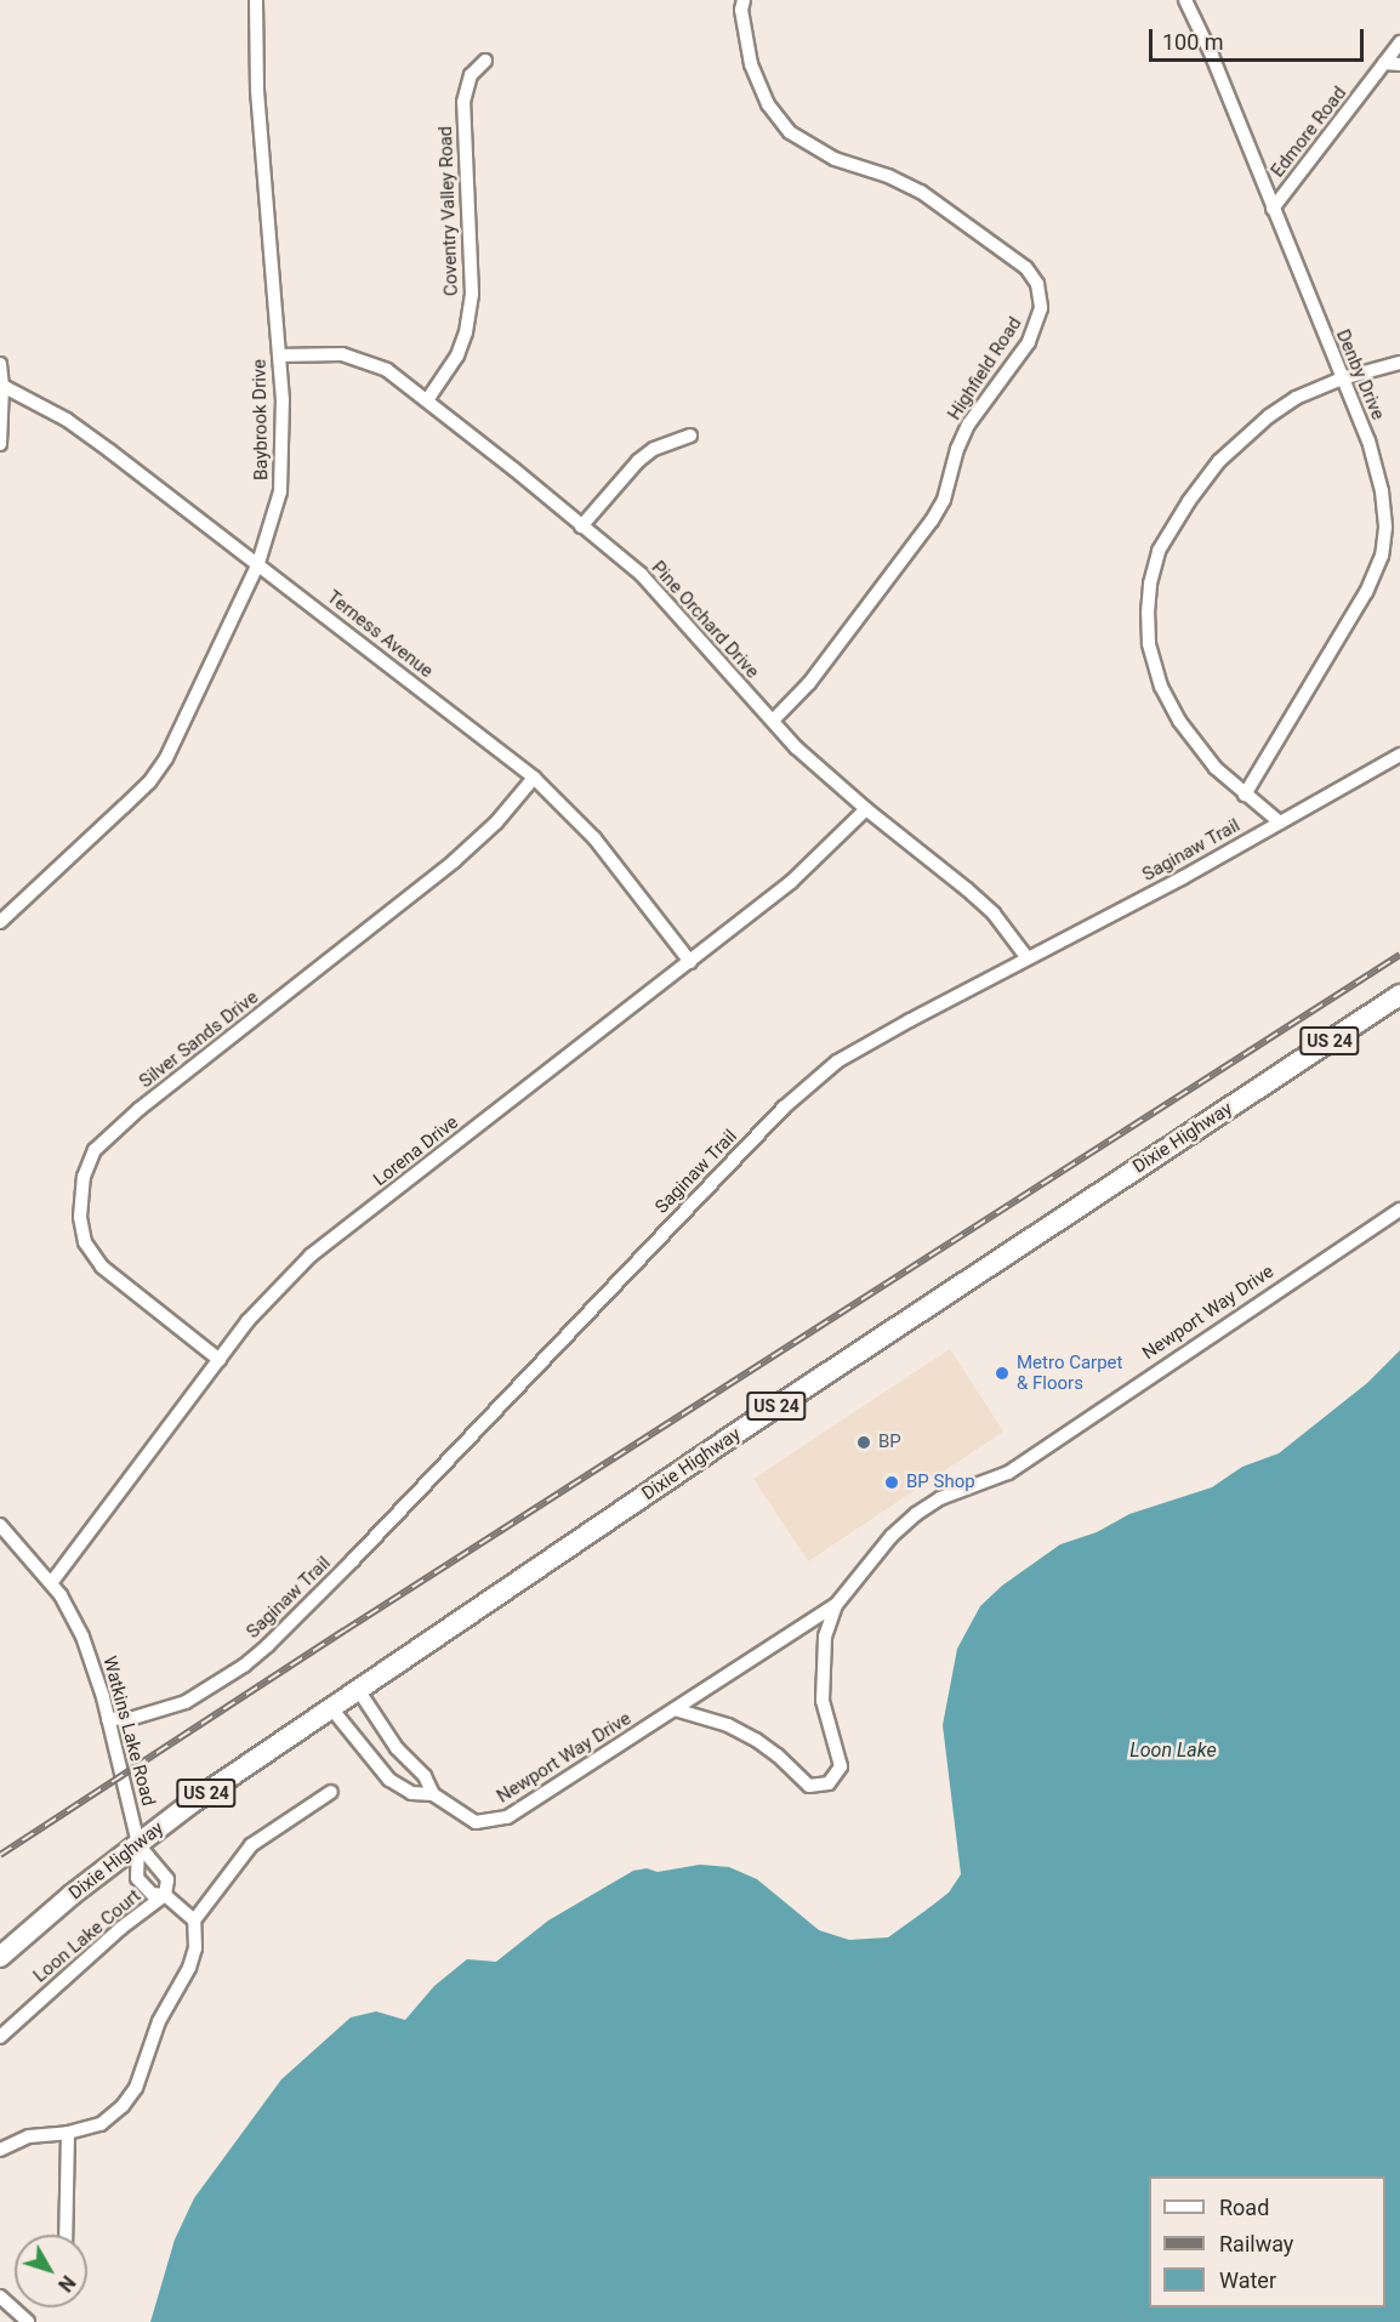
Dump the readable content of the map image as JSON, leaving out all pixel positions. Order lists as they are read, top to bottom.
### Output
{
  "streets": {
    "main road": ["US 24", "Dixie Highway"],
    "street": [
      "Edmore Road",
      "Coventry Valley Road",
      "Highfield Road",
      "Denby Drive",
      "Baybrook Drive",
      "Pine Orchard Drive",
      "Terness Avenue",
      "Saginaw Trail",
      "Silver Sands Drive",
      "Lorena Drive",
      "Newport Way Drive",
      "Watkins Lake Road",
      "Loon Lake Court"
    ]
  },
  "crossings": [
    ["Edmore Road", "Denby Drive"],
    ["Coventry Valley Road", "Pine Orchard Drive"],
    ["Highfield Road", "Pine Orchard Drive"],
    ["Baybrook Drive", "Pine Orchard Drive"],
    ["Baybrook Drive", "Terness Avenue"],
    ["Pine Orchard Drive", "Saginaw Trail"],
    ["Pine Orchard Drive", "Lorena Drive"],
    ["Terness Avenue", "Silver Sands Drive"],
    ["Terness Avenue", "Lorena Drive"],
    ["Saginaw Trail", "Watkins Lake Road"],
    ["Silver Sands Drive", "Lorena Drive"],
    ["Dixie Highway", "Newport Way Drive"],
    ["Dixie Highway", "Watkins Lake Road"],
    ["Lorena Drive", "Watkins Lake Road"],
    ["Watkins Lake Road", "Loon Lake Court"]
  ],
  "water": ["Loon Lake"],
  "places": ["Metro Carpet & Floors", "BP", "BP Shop"],
  "legend": ["Road", "Railway", "Water"],
  "scale_bar": "100 m",
  "north": "bottom right"
}
